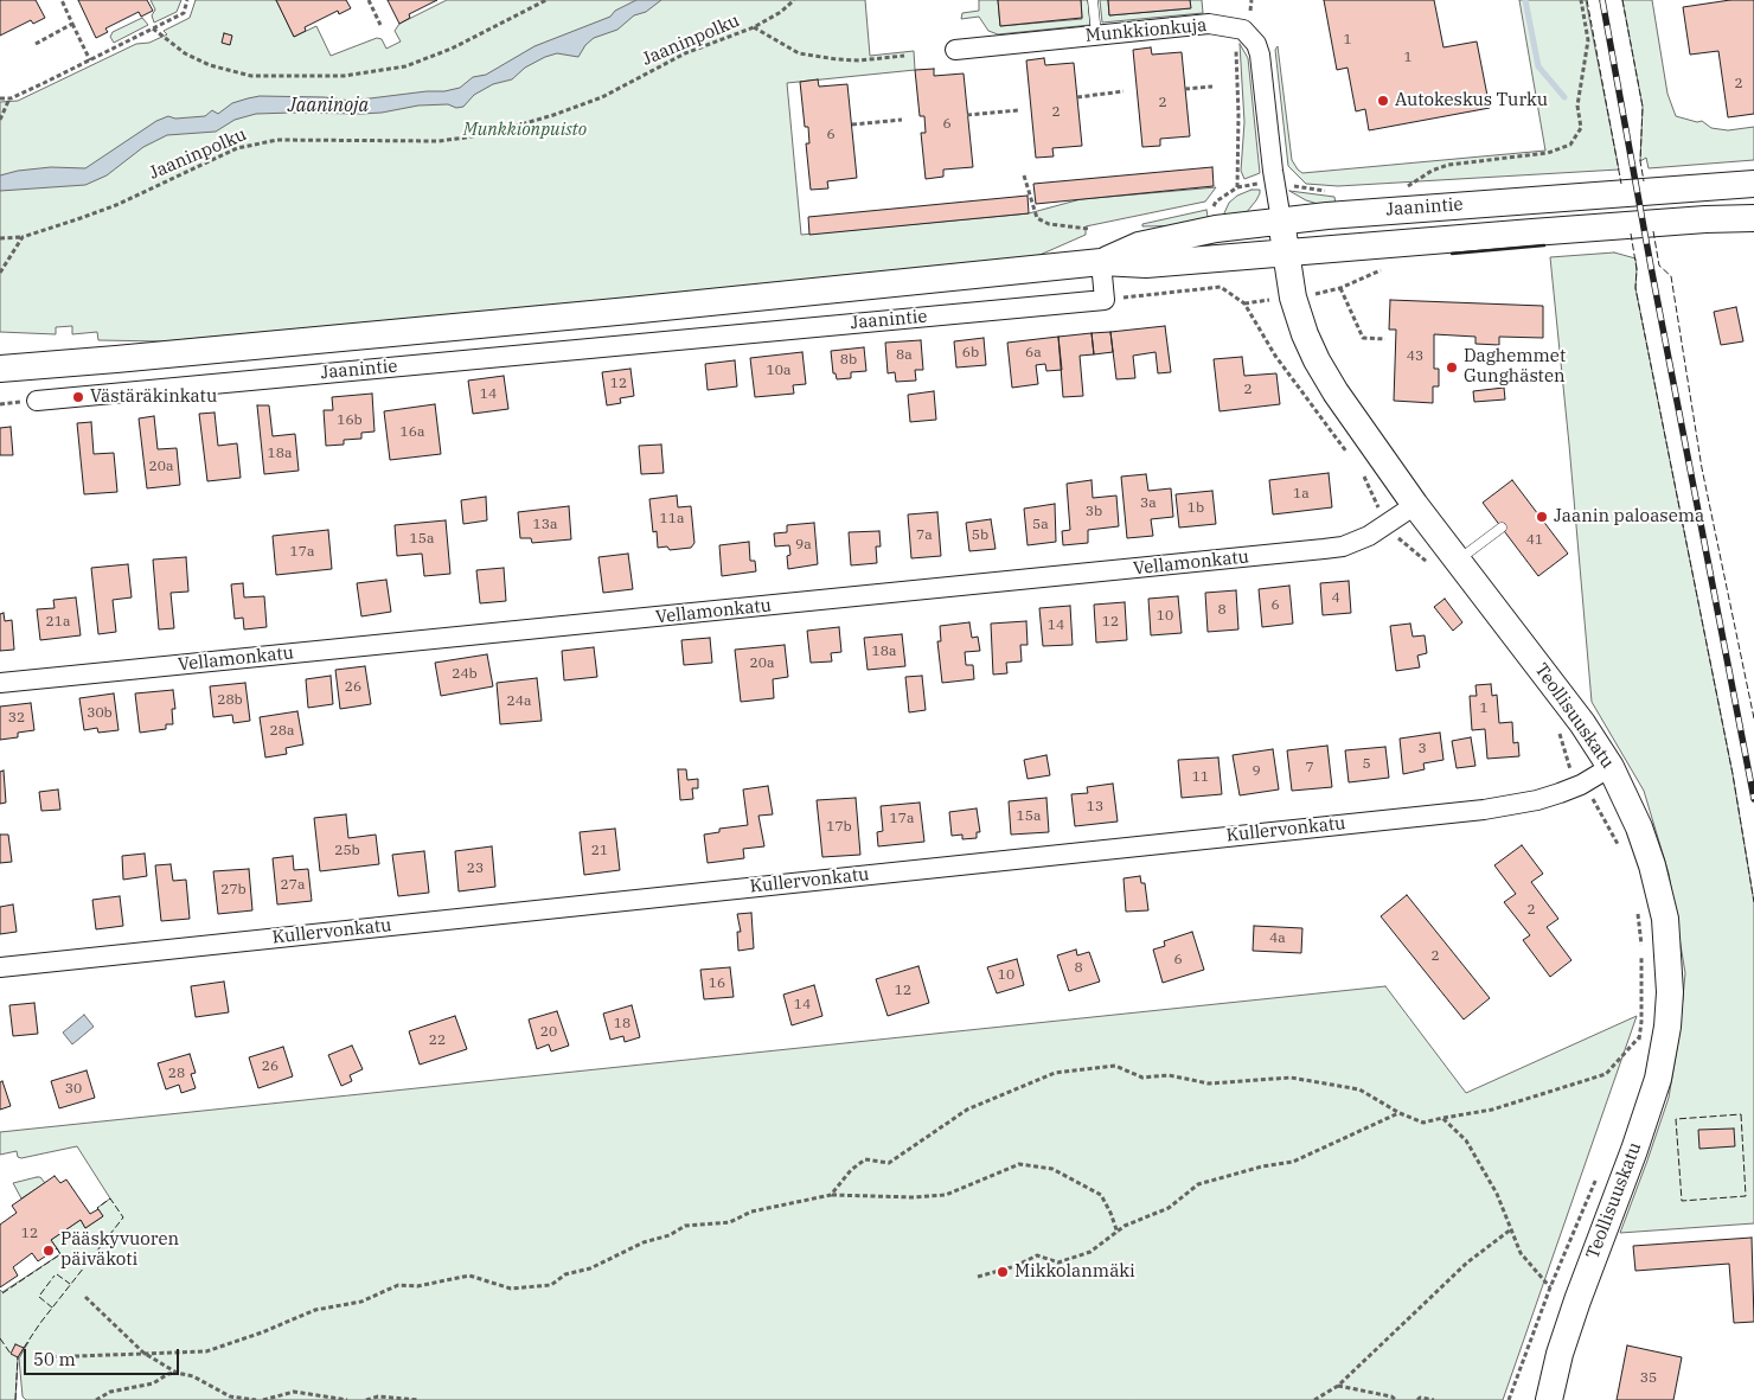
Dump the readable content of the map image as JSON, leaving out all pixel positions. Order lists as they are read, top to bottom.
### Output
{
  "streets": {
    "main road": ["Jaanintie", "Teollisuuskatu"],
    "street": ["Munkkionkuja", "Vellamonkatu", "Kullervonkatu"],
    "path": ["Jaaninpolku"]
  },
  "crossings": [
    ["Munkkionkuja", "Jaanintie"],
    ["Munkkionkuja", "Teollisuuskatu"],
    ["Jaanintie", "Teollisuuskatu"],
    ["Vellamonkatu", "Teollisuuskatu"],
    ["Teollisuuskatu", "Kullervonkatu"]
  ],
  "water": ["Jaaninoja"],
  "parks": ["Munkkionpuisto"],
  "places": [
    "Autokeskus Turku",
    "Daghemmet Gunghästen",
    "Västäräkinkatu",
    "Jaanin paloasema",
    "Pääskyvuoren päiväkoti",
    "Mikkolanmäki"
  ],
  "house_numbers": [
    "1",
    "1",
    "2",
    "2",
    "2",
    "6",
    "6",
    "6b",
    "6a",
    "8a",
    "43",
    "8b",
    "10a",
    "12",
    "2",
    "14",
    "16b",
    "16a",
    "18a",
    "20a",
    "1a",
    "3a",
    "1b",
    "3b",
    "11a",
    "13a",
    "5a",
    "7a",
    "5b",
    "15a",
    "41",
    "9a",
    "17a",
    "4",
    "6",
    "8",
    "10",
    "21a",
    "12",
    "14",
    "18a",
    "20a",
    "24b",
    "26",
    "28b",
    "24a",
    "1",
    "30b",
    "32",
    "28a",
    "3",
    "5",
    "7",
    "9",
    "11",
    "13",
    "15a",
    "17a",
    "17b",
    "25b",
    "21",
    "23",
    "27a",
    "27b",
    "2",
    "4a",
    "2",
    "6",
    "8",
    "10",
    "16",
    "12",
    "14",
    "18",
    "20",
    "22",
    "26",
    "28",
    "30",
    "12",
    "35"
  ],
  "scale_bar": "50 m"
}
